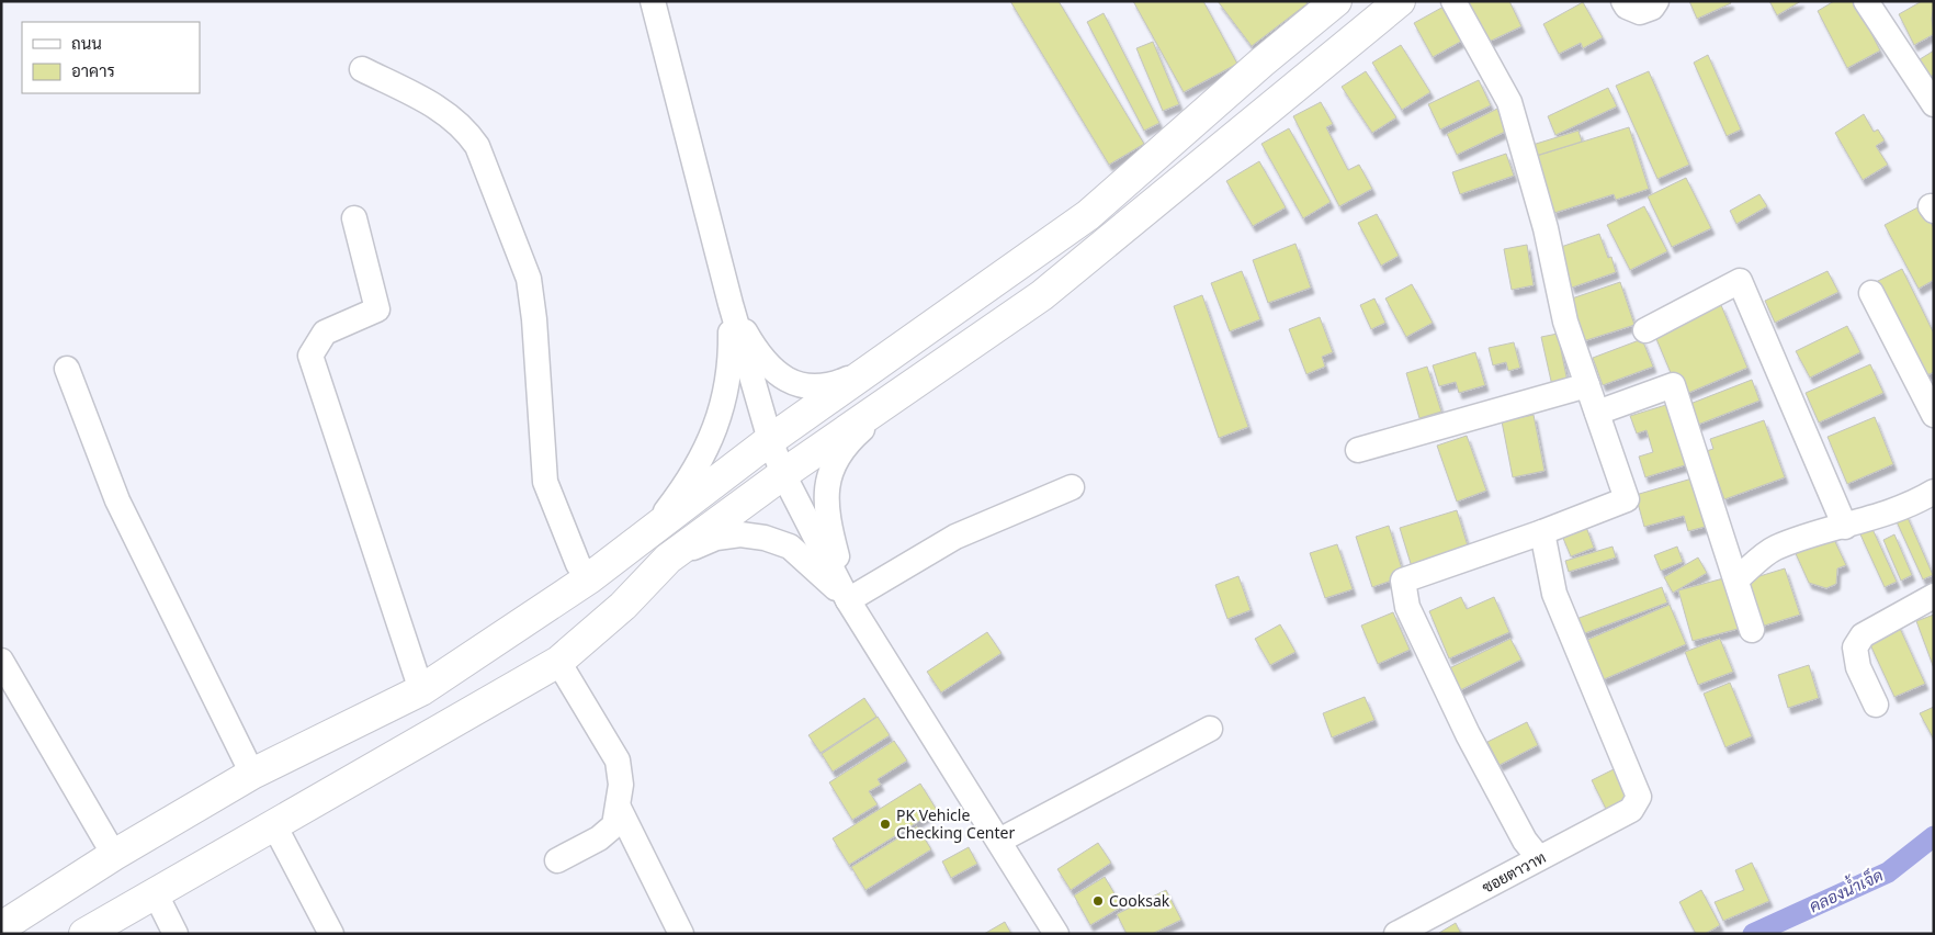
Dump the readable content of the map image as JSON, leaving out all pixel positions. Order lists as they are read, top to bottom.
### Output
{
  "streets": {
    "street": ["ซอยตาวาท"]
  },
  "water": ["คลองน้ำเจ็ด"],
  "places": ["PK Vehicle Checking Center", "Cooksak"],
  "legend": ["ถนน", "อาคาร"]
}
